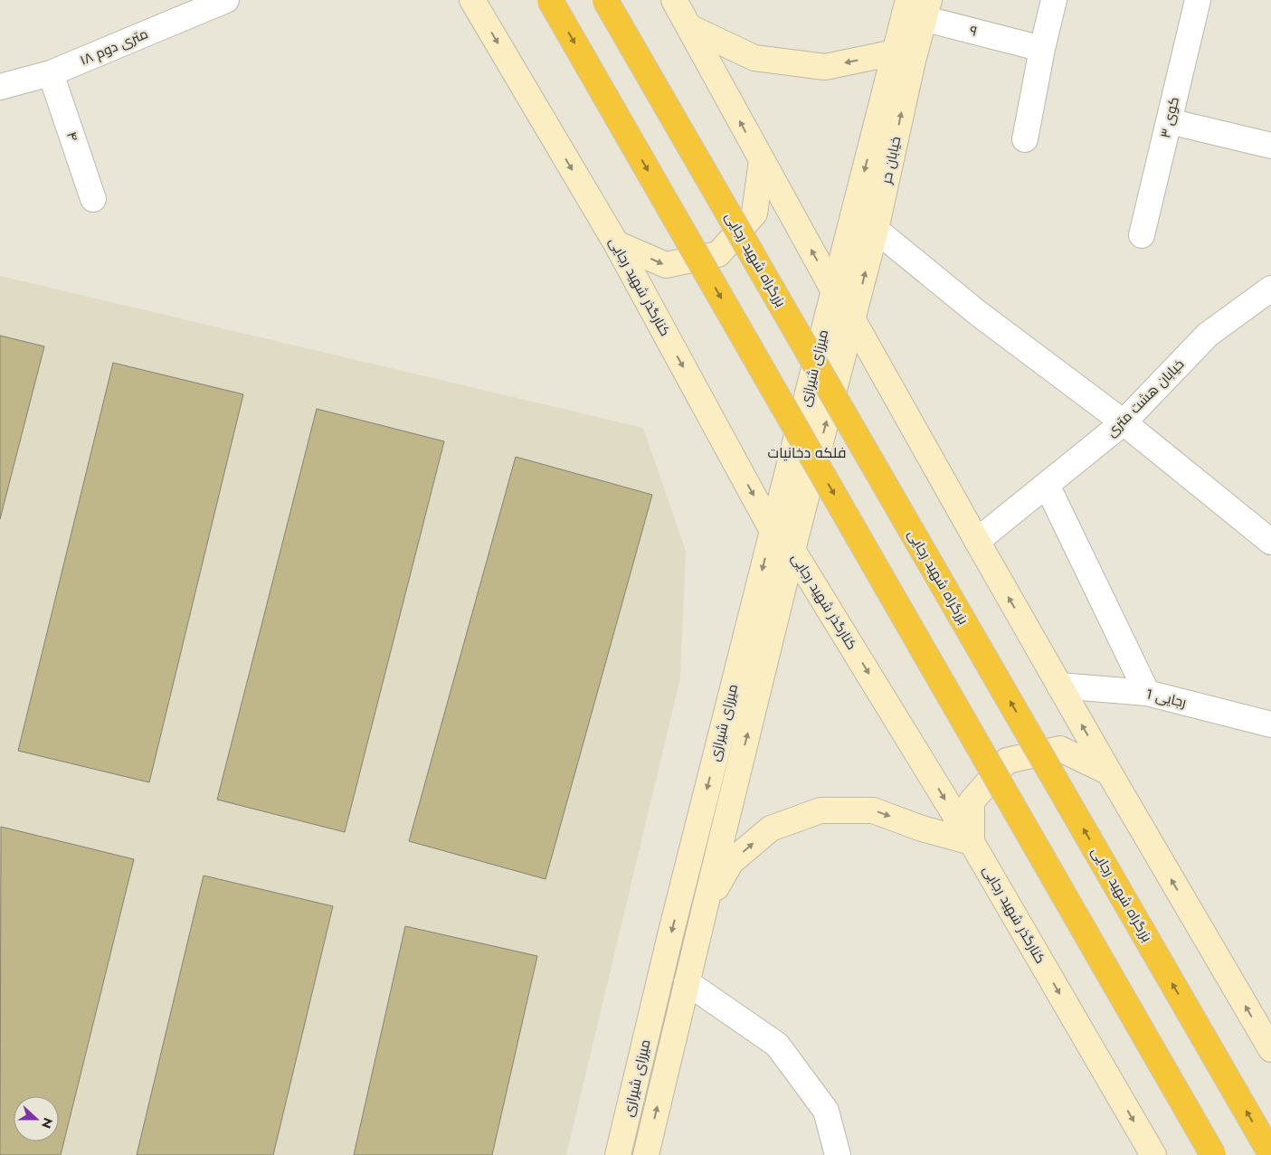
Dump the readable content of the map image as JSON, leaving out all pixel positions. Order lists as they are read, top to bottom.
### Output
{
  "streets": {
    "highway": ["بزرگراه شهید رجایی"],
    "main road": ["خیابان حر", "کنارگذر شهید رجایی", "میرزای شیرازی"],
    "street": [
      "۹",
      "۱۸ متری دوم",
      "کوی ۳",
      "۴",
      "خیابان هشت متری",
      "رجایی 1"
    ]
  },
  "crossings": [
    ["۹", "خیابان حر"],
    ["۱۸ متری دوم", "۴"],
    ["خیابان حر", "میرزای شیرازی"],
    ["کنارگذر شهید رجایی", "میرزای شیرازی"]
  ],
  "districts": ["فلکه دخانیات"],
  "north": "right"
}
